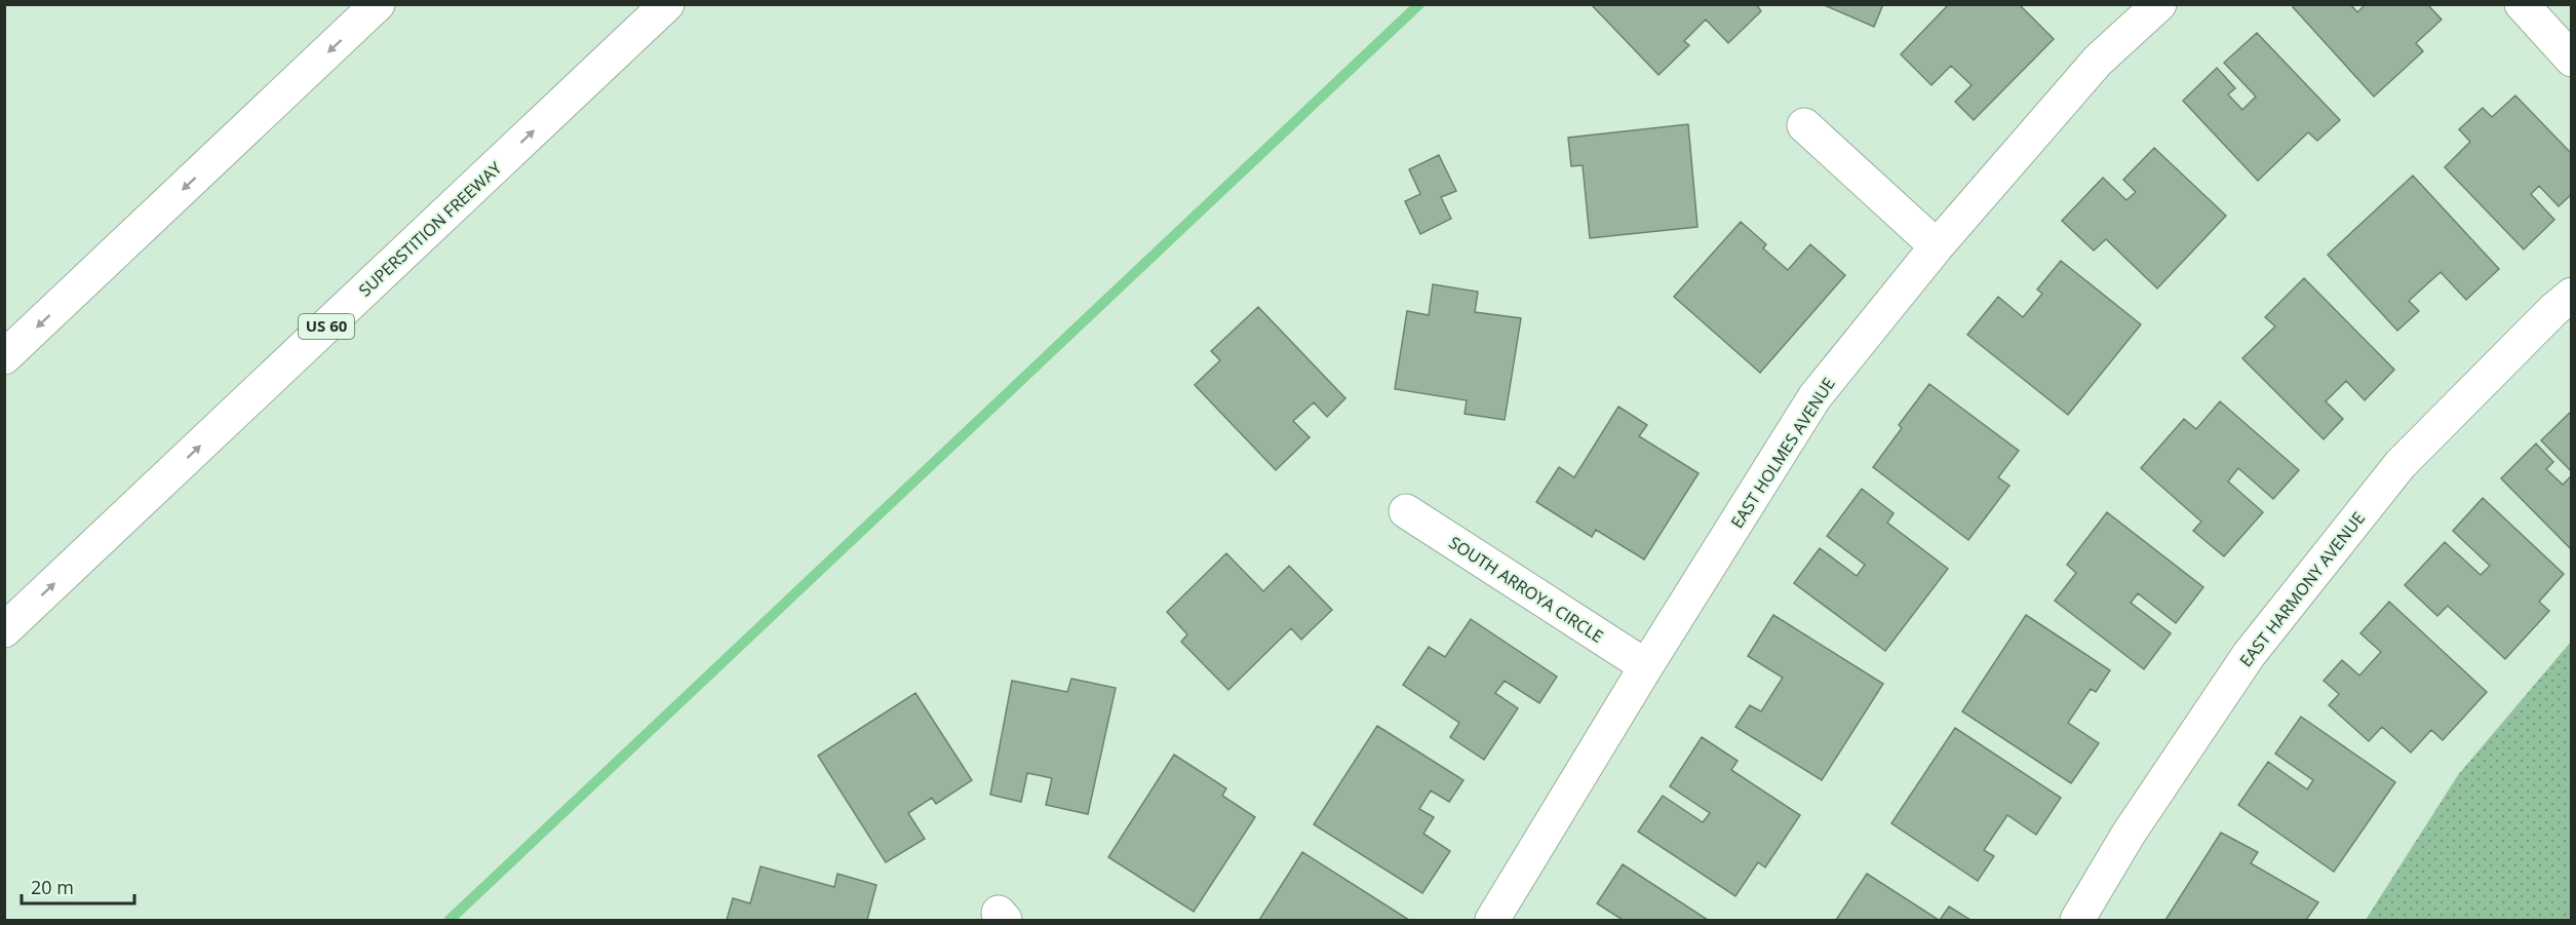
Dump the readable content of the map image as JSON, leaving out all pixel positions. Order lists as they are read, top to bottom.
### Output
{
  "streets": {
    "main road": [
      "SUPERSTITION FREEWAY",
      "US 60",
      "EAST HOLMES AVENUE",
      "SOUTH ARROYA CIRCLE",
      "EAST HARMONY AVENUE"
    ]
  },
  "crossings": [
    ["EAST HOLMES AVENUE", "SOUTH ARROYA CIRCLE"]
  ],
  "scale_bar": "20 m"
}
